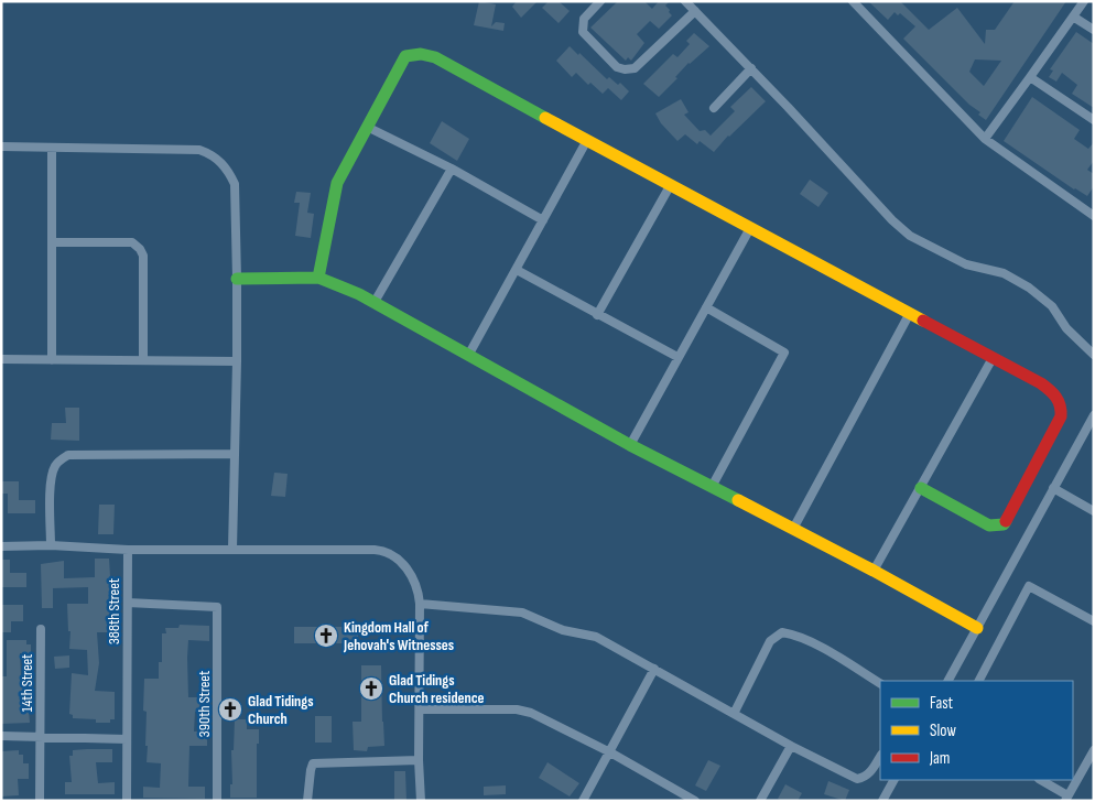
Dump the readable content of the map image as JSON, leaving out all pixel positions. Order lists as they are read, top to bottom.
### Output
{
  "streets": {
    "street": ["388th Street", "14th Street", "390th Street"]
  },
  "crossings": [
    ["388th Street", "390th Street"]
  ],
  "places": {
    "church": ["Kingdom Hall of Jehovah's Witnesses", "Glad Tidings Church residence", "Glad Tidings Church"]
  },
  "legend": ["Fast", "Slow", "Jam"]
}
